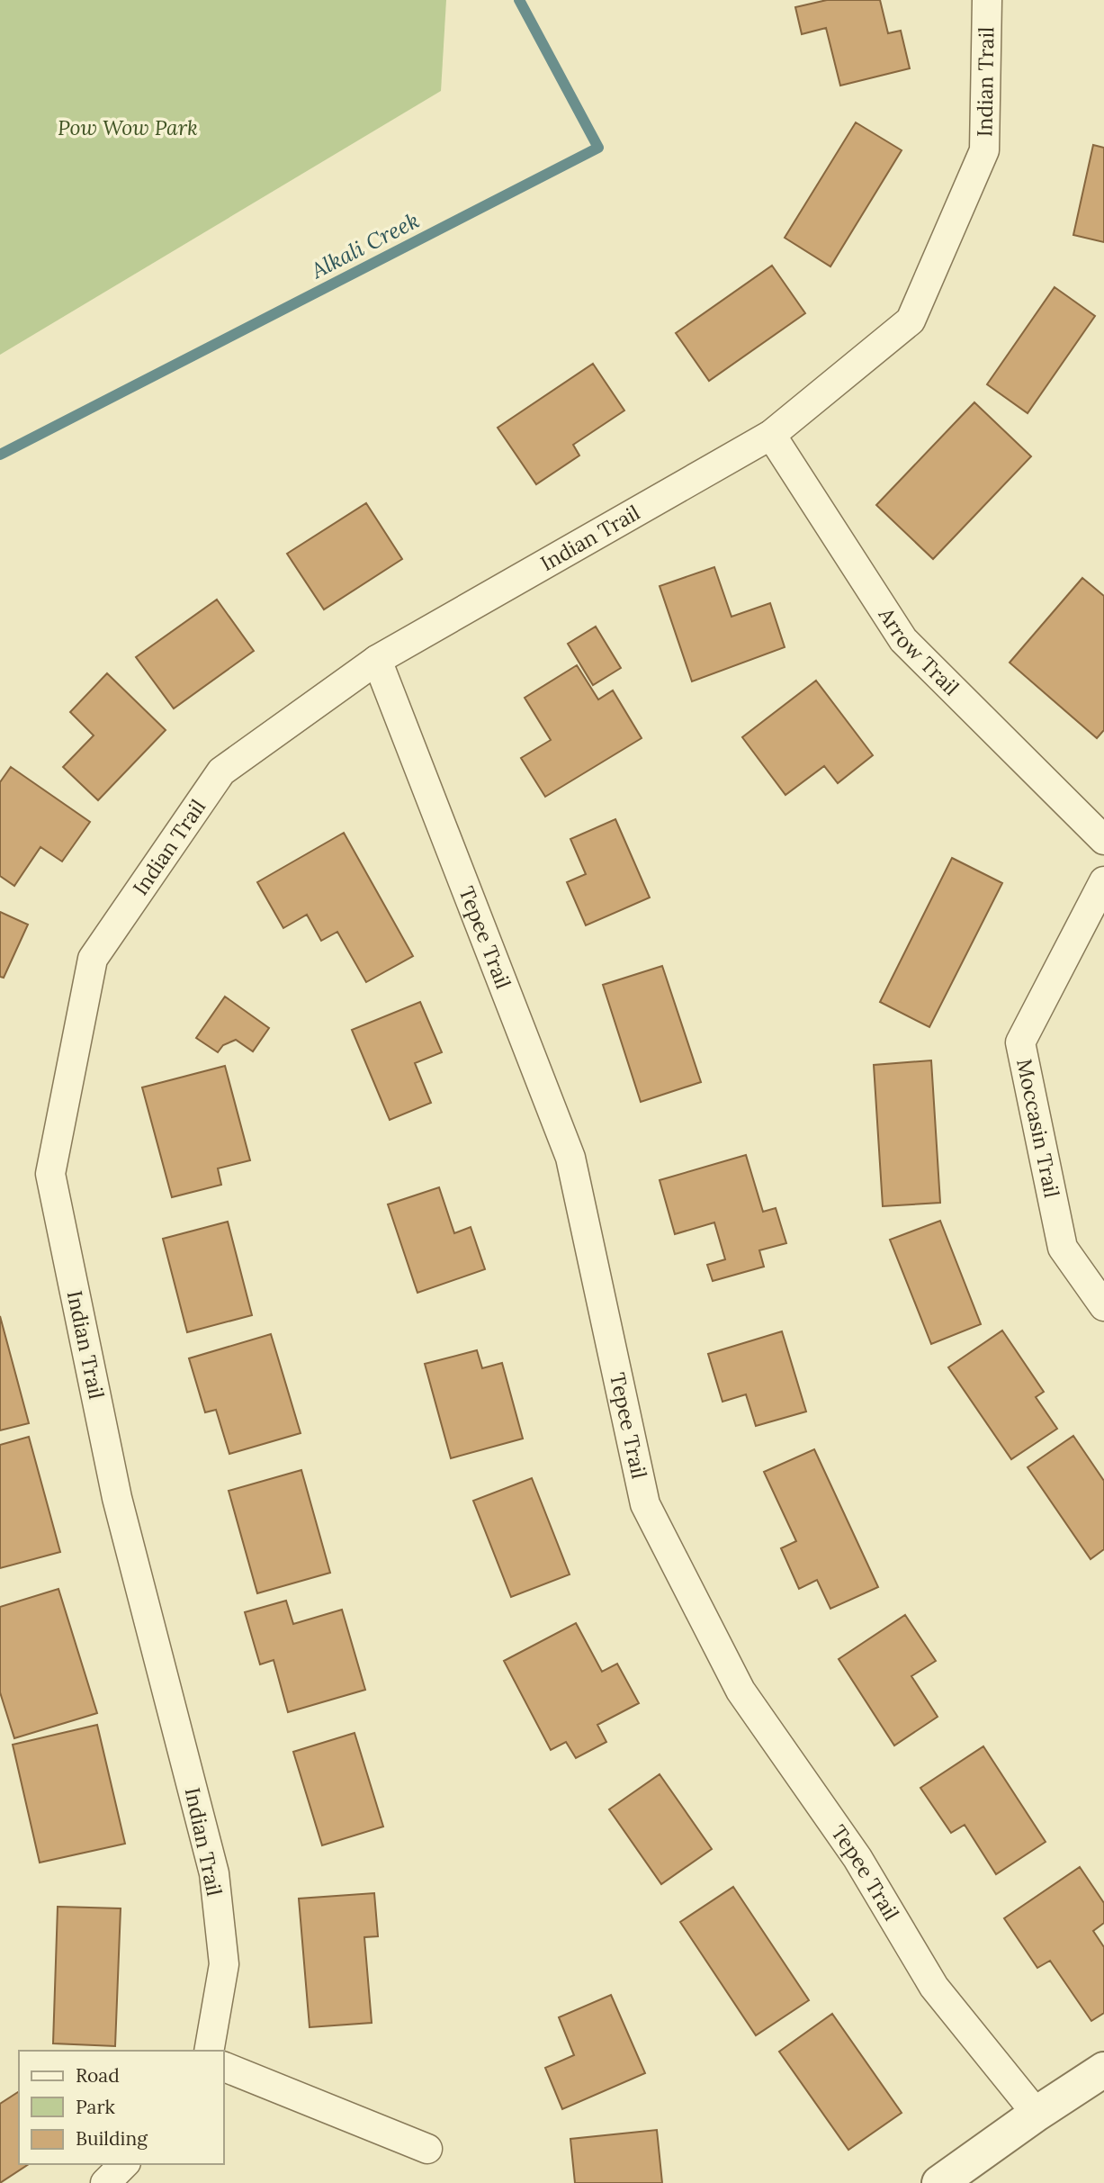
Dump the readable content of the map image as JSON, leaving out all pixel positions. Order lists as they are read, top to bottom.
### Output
{
  "streets": {
    "street": [
      "Indian Trail",
      "Arrow Trail",
      "Tepee Trail",
      "Moccasin Trail"
    ]
  },
  "crossings": [
    ["Indian Trail", "Arrow Trail"],
    ["Indian Trail", "Tepee Trail"]
  ],
  "water": ["Alkali Creek"],
  "parks": ["Pow Wow Park"],
  "legend": ["Road", "Park", "Building"]
}
